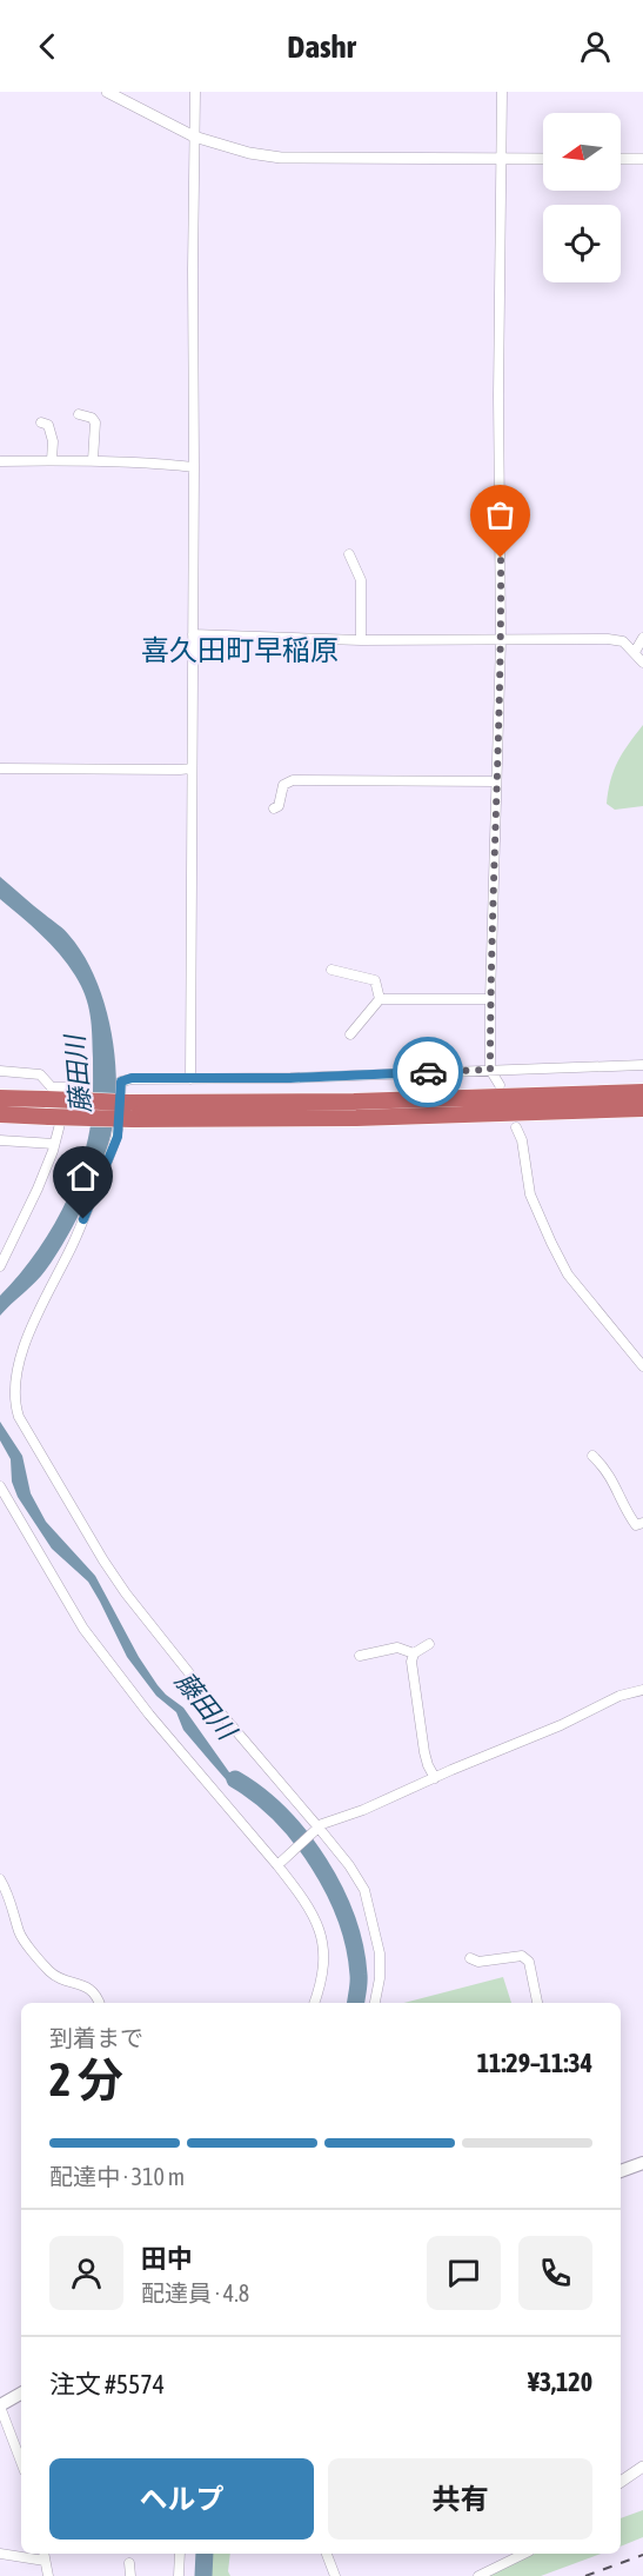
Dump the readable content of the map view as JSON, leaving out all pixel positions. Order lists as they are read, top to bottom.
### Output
{
  "districts": ["喜久田町早稲原"],
  "water": ["藤田川"],
  "north": "left",
  "page": {
    "header": "Dashr",
    "heading": ["2 分", "到着まで", "11:29–11:34"],
    "panel": [
      "田中",
      "配達員 · 4.8",
      "注文 #5574",
      "¥3,120"
    ],
    "bar": "配達中 · 310 m",
    "buttons": ["ヘルプ", "共有"]
  }
}
